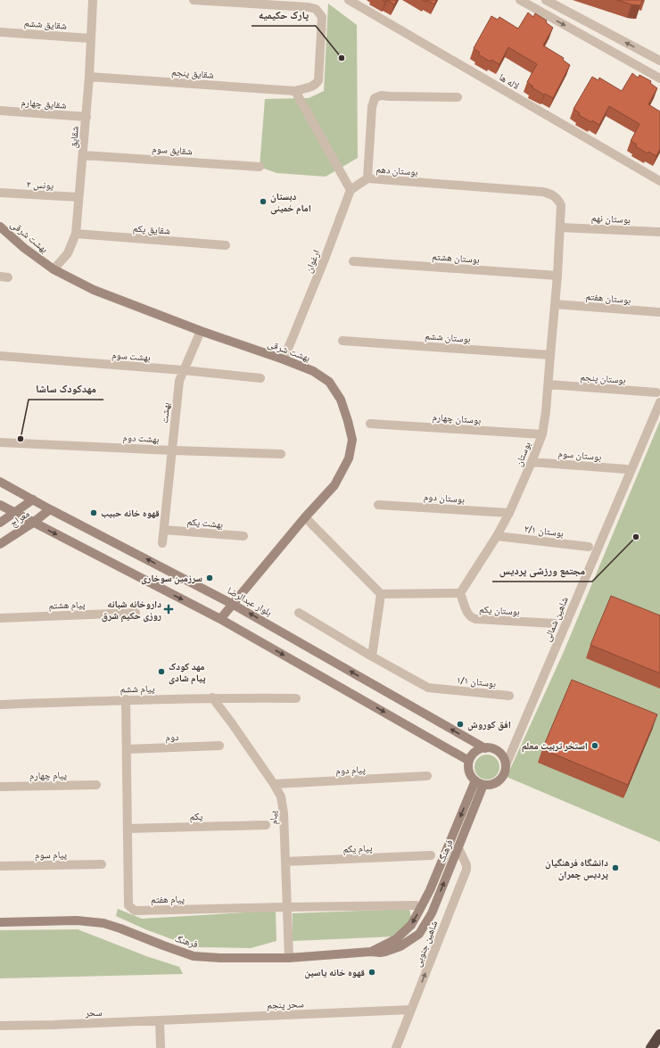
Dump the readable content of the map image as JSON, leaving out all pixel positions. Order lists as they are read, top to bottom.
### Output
{
  "streets": {
    "main road": [
      "بهشت شرقی",
      "معراج",
      "بلوار عبدالرضا",
      "فرهنگ"
    ],
    "street": [
      "شقایق ششم",
      "شقایق پنجم",
      "لاله ها",
      "شقایق چهارم",
      "شقایق",
      "شقایق سوم",
      "بوستان دهم",
      "یونس ۲",
      "بوستان نهم",
      "شقایق یکم",
      "بوستان هشتم",
      "ارغوان",
      "بوستان هفتم",
      "بوستان ششم",
      "بهشت سوم",
      "بوستان پنجم",
      "بهشت",
      "بوستان چهارم",
      "بهشت دوم",
      "بوستان",
      "بوستان سوم",
      "بوستان دوم",
      "بهشت یکم",
      "بوستان ۲/۱",
      "پیام هشتم",
      "بوستان یکم",
      "شاهین شمالی",
      "بوستان ۱/۱",
      "پیام ششم",
      "دوم",
      "پیام دوم",
      "پیام چهارم",
      "یکم",
      "پیام",
      "پیام یکم",
      "پیام سوم",
      "پیام هفتم",
      "شاهین جنوبی",
      "سحر پنجم",
      "سحر"
    ]
  },
  "crossings": [
    ["شقایق ششم", "شقایق"],
    ["شقایق پنجم", "شقایق"],
    ["شقایق چهارم", "شقایق"],
    ["شقایق", "شقایق سوم"],
    ["شقایق", "یونس ۲"],
    ["شقایق", "شقایق یکم"],
    ["شقایق", "بهشت شرقی"],
    ["بوستان دهم", "بوستان نهم"],
    ["بوستان دهم", "بوستان"],
    ["بوستان نهم", "بوستان"],
    ["بهشت شرقی", "ارغوان"],
    ["بهشت شرقی", "بهشت"],
    ["بهشت شرقی", "بلوار عبدالرضا"],
    ["بوستان هشتم", "بوستان"],
    ["بوستان هفتم", "بوستان"],
    ["بوستان ششم", "بوستان"],
    ["بهشت سوم", "بهشت"],
    ["بوستان پنجم", "بوستان"],
    ["بهشت", "بهشت دوم"],
    ["بهشت", "بهشت یکم"],
    ["بوستان چهارم", "بوستان"],
    ["بوستان", "بوستان سوم"],
    ["بوستان", "بوستان دوم"],
    ["بوستان", "بوستان ۲/۱"],
    ["بوستان", "بوستان یکم"],
    ["معراج", "بلوار عبدالرضا"],
    ["بلوار عبدالرضا", "شاهین شمالی"],
    ["بلوار عبدالرضا", "فرهنگ"],
    ["شاهین شمالی", "فرهنگ"],
    ["پیام ششم", "پیام"],
    ["پیام ششم", "پیام هفتم"],
    ["دوم", "پیام هفتم"],
    ["پیام دوم", "پیام"],
    ["یکم", "پیام هفتم"],
    ["پیام", "پیام یکم"],
    ["پیام", "فرهنگ"],
    ["پیام", "پیام هفتم"],
    ["فرهنگ", "شاهین جنوبی"],
    ["شاهین جنوبی", "سحر پنجم"],
    ["سحر پنجم", "سحر"]
  ],
  "one_way": ["شاهین جنوبی"],
  "places": {
    "other": [
      "پارک حکیمیه",
      "دبستان امام خمینی",
      "مهدکودک ساشا",
      "قهوه خانه حبیب",
      "مجتمع ورزشی پردیس",
      "سرزمین سوخاری",
      "مهد کودک پیام شادی",
      "افق کوروش",
      "استخر تربیت معلم",
      "دانشگاه فرهنگیان پردیس چمران",
      "قهوه خانه یاسین"
    ],
    "health": ["داروخانه شبانه روزی حکیم شرق"]
  }
}
